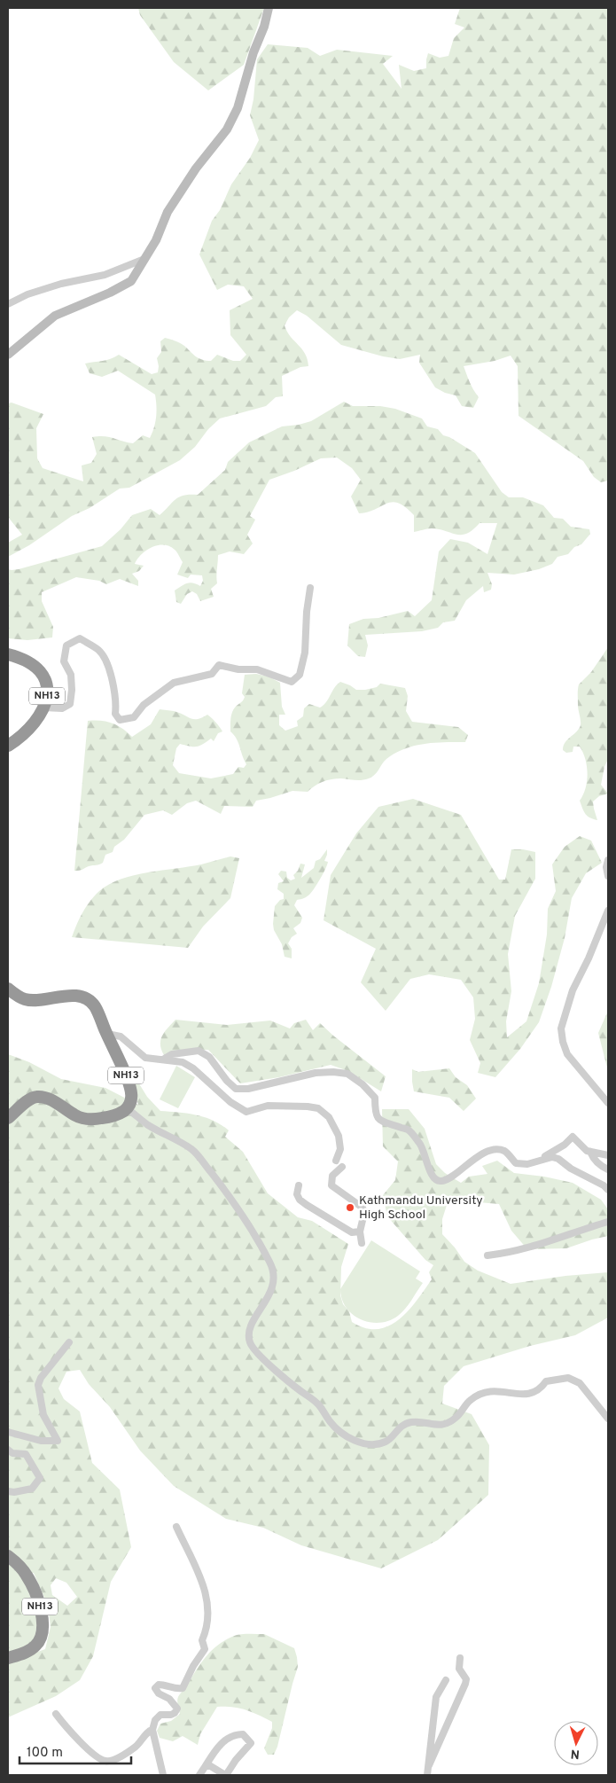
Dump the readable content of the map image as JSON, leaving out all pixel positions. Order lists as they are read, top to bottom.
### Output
{
  "streets": {
    "highway": ["NH13"]
  },
  "places": ["Kathmandu University High School"],
  "scale_bar": "100 m",
  "north": "bottom"
}
